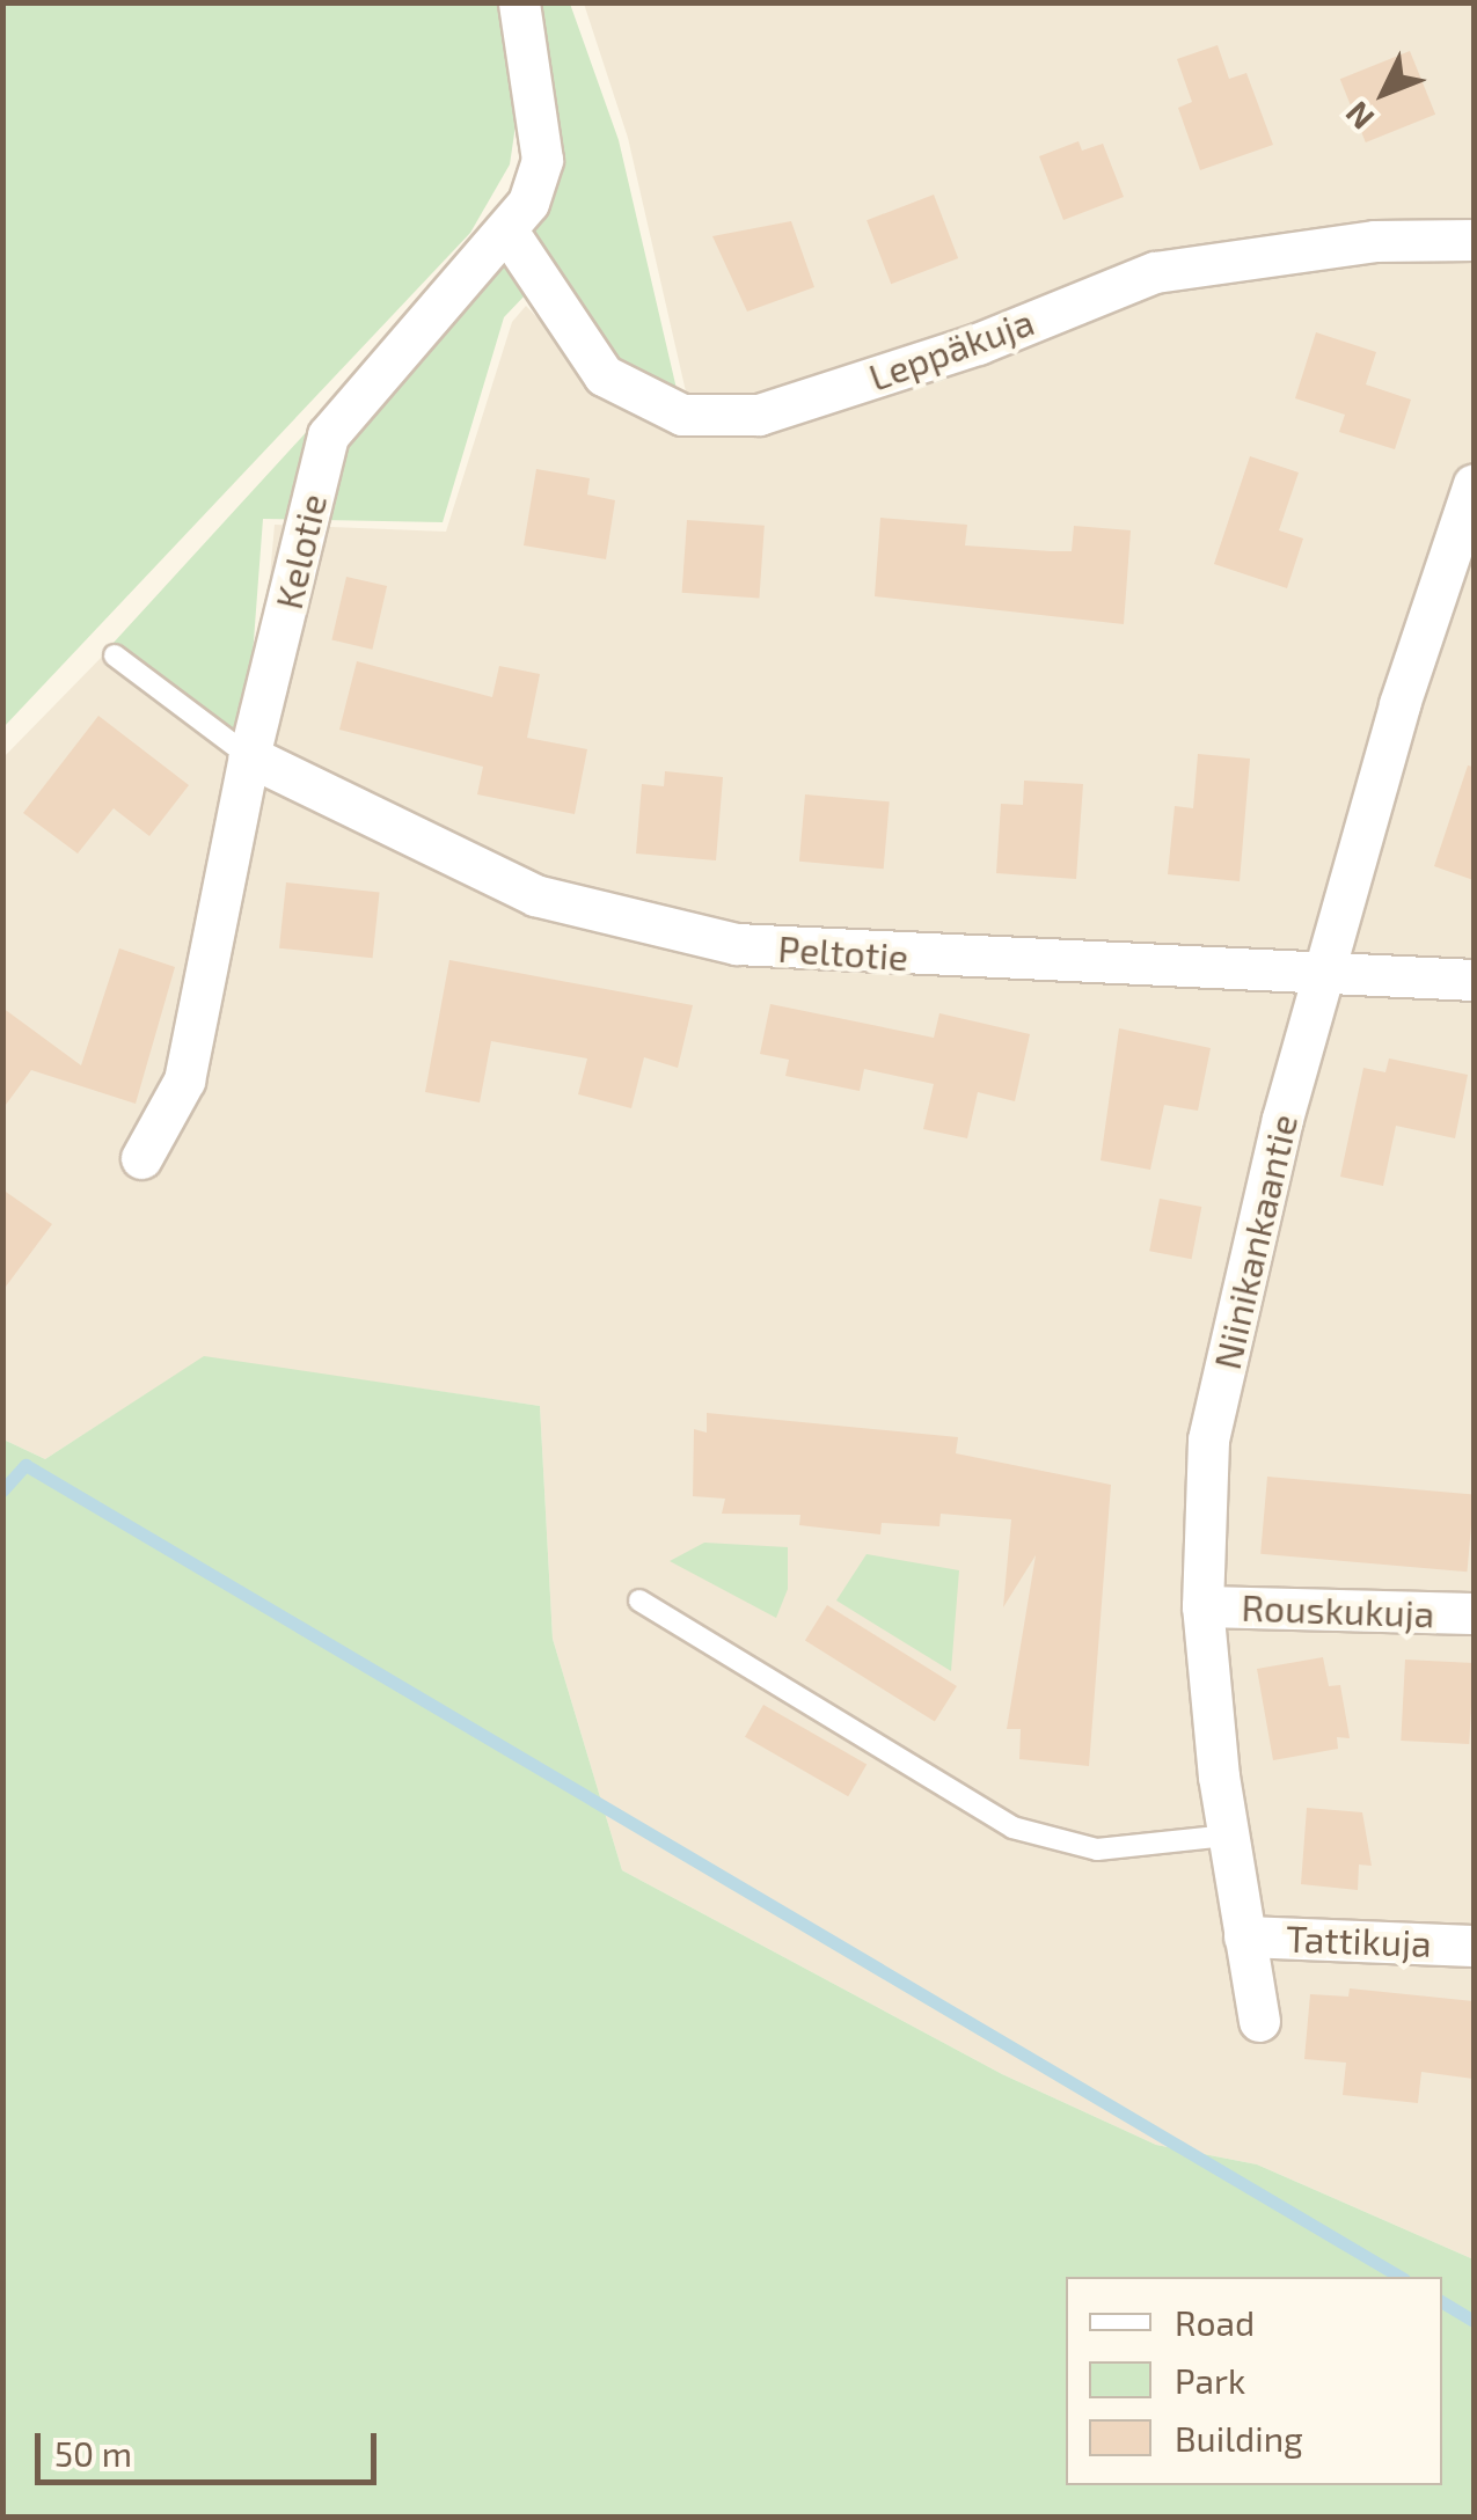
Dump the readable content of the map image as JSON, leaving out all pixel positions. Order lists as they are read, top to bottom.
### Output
{
  "streets": {
    "street": [
      "Leppäkuja",
      "Kelotie",
      "Peltotie",
      "Niinikankaantie",
      "Rouskukuja",
      "Tattikuja"
    ]
  },
  "crossings": [
    ["Leppäkuja", "Kelotie"],
    ["Kelotie", "Peltotie"],
    ["Peltotie", "Niinikankaantie"],
    ["Niinikankaantie", "Rouskukuja"],
    ["Niinikankaantie", "Tattikuja"]
  ],
  "legend": ["Road", "Park", "Building"],
  "scale_bar": "50 m",
  "north": "bottom left"
}
